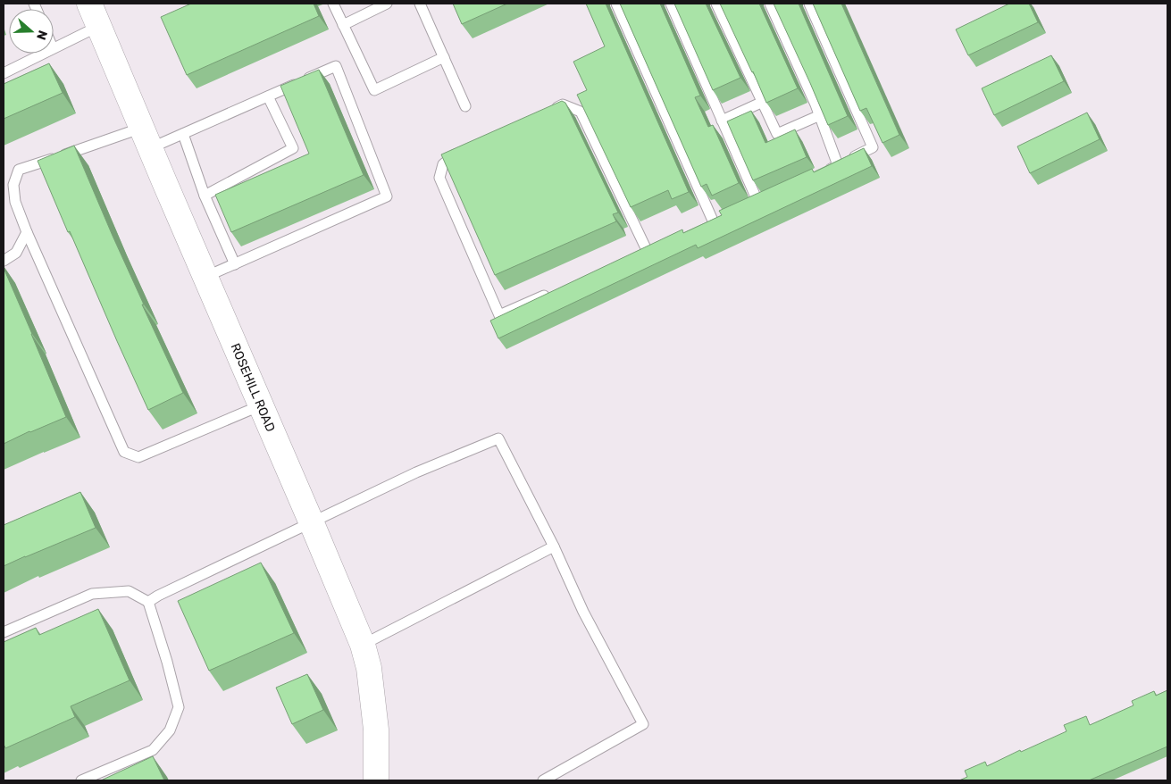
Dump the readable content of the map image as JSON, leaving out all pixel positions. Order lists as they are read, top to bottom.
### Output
{
  "streets": {
    "street": ["ROSEHILL ROAD"]
  },
  "north": "right"
}
